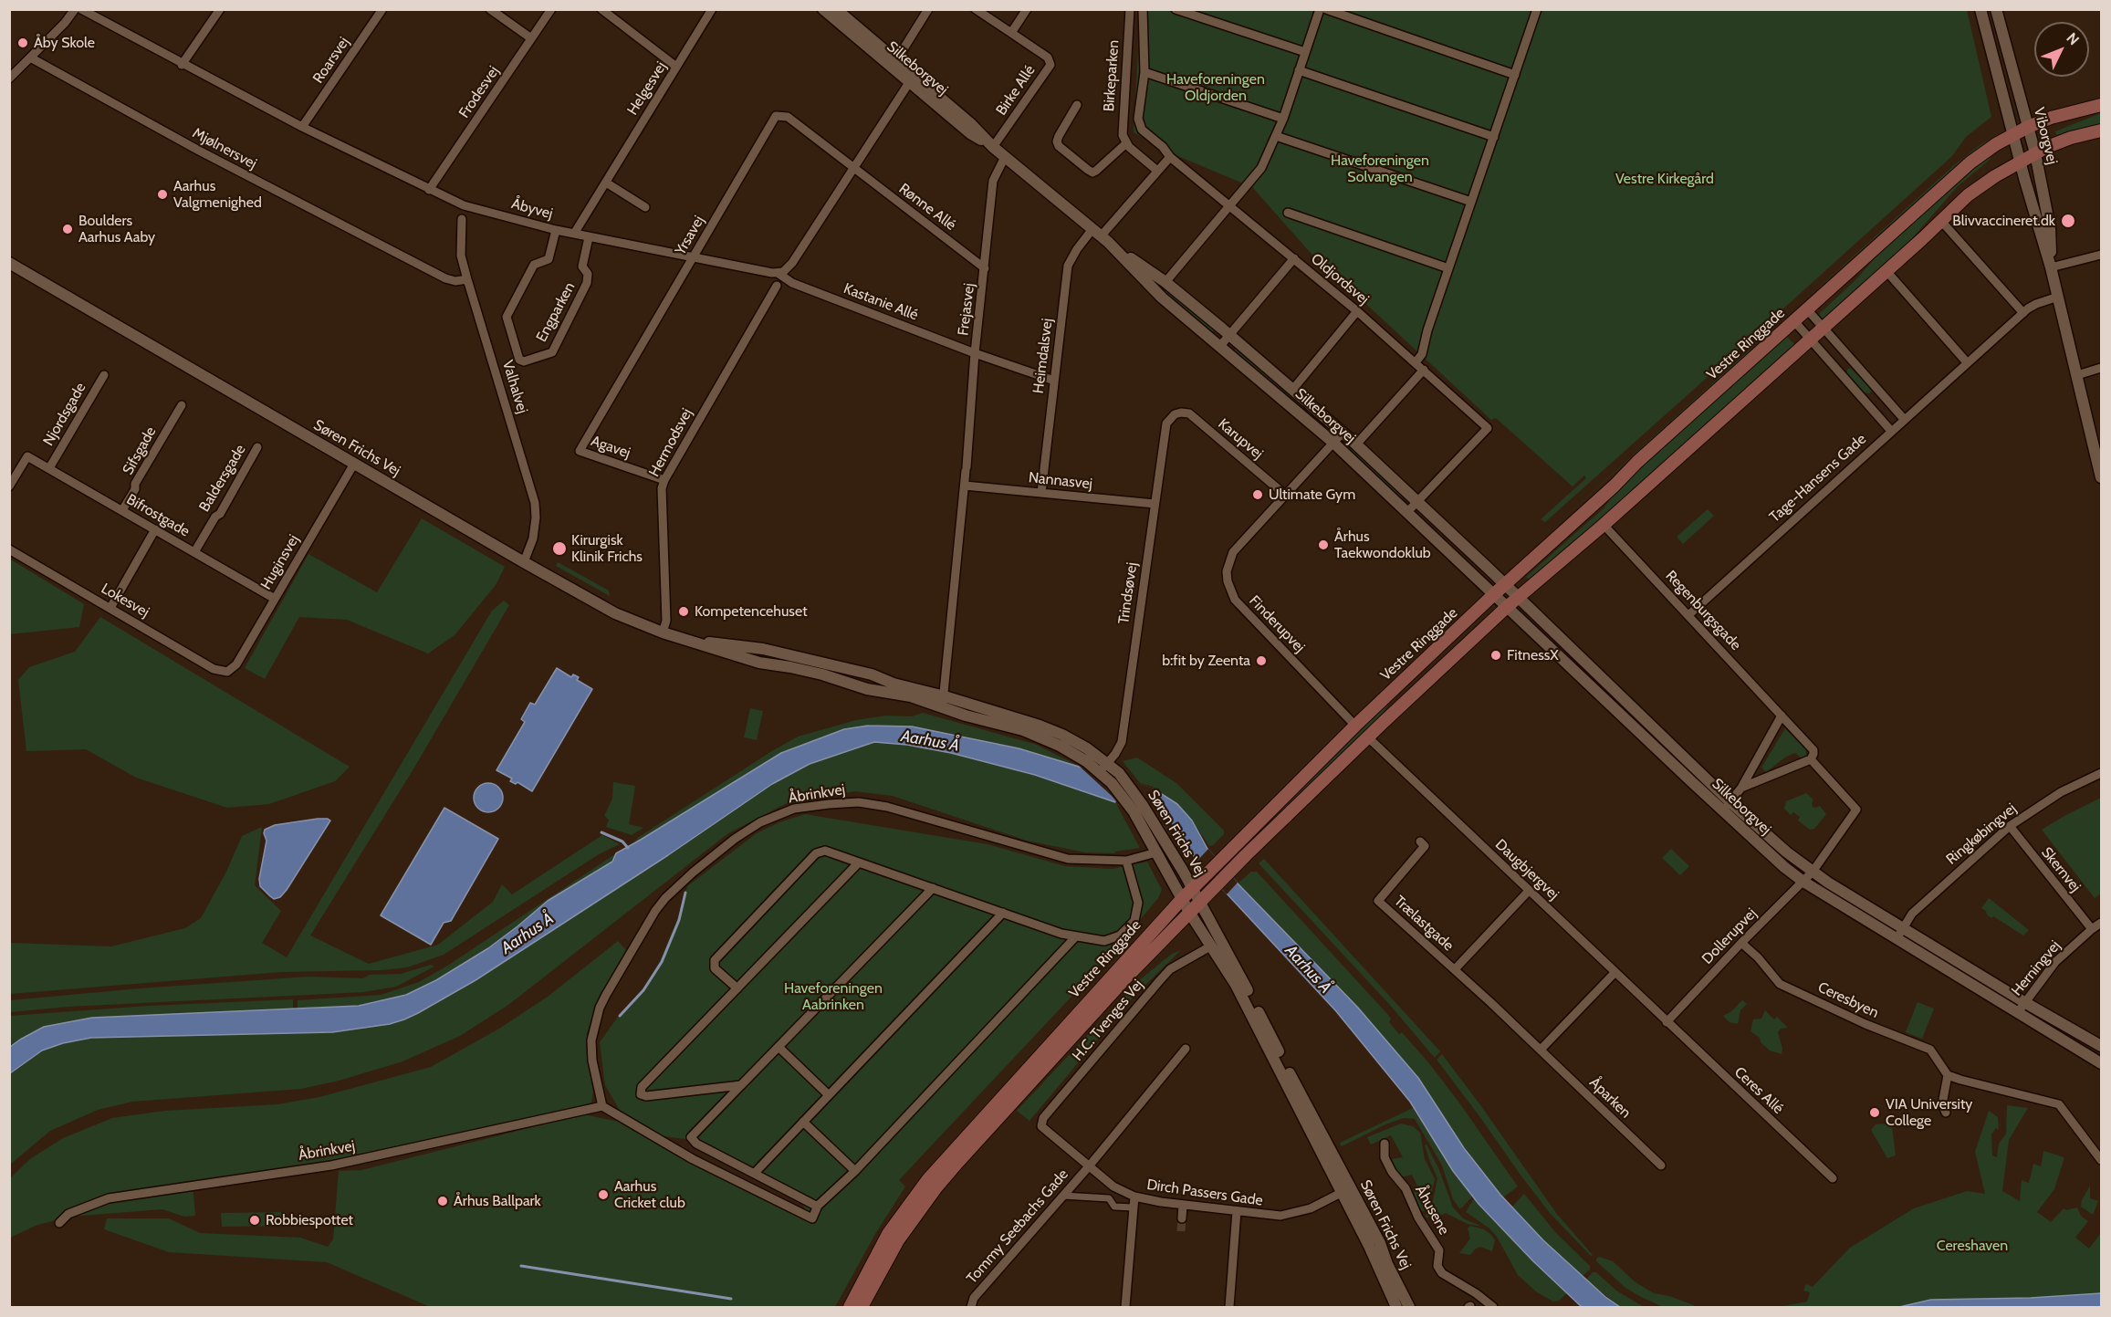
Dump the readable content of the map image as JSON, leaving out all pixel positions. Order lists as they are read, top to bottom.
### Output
{
  "streets": {
    "main road": ["Vestre Ringgade"],
    "street": [
      "Roarsvej",
      "Silkeborgvej",
      "Birkeparken",
      "Helgesvej",
      "Birke Allé",
      "Frodesvej",
      "Viborgvej",
      "Mjølnersvej",
      "Rønne Allé",
      "Åbyvej",
      "Yrsavej",
      "Oldjordsvej",
      "Kastanie Allé",
      "Frejasvej",
      "Engparken",
      "Heimdalsvej",
      "Valhalvej",
      "Njordsgade",
      "Karupvej",
      "Hermodsvej",
      "Agavej",
      "Søren Frichs Vej",
      "Sifsgade",
      "Baldersgade",
      "Tage-Hansens Gade",
      "Nannasvej",
      "Bifrostgade",
      "Huginsvej",
      "Trindsøvej",
      "Lokesvej",
      "Regenburgsgade",
      "Finderupvej",
      "Åbrinkvej",
      "Ringkøbingvej",
      "Daugbjergvej",
      "Skernvej",
      "Trælastgade",
      "Dollerupvej",
      "Herningvej",
      "Ceresbyen",
      "H.C. Tvenges Vej",
      "Ceres Allé",
      "Åparken",
      "Dirch Passers Gade",
      "Åhusene",
      "Tommy Seebachs Gade"
    ]
  },
  "crossings": [
    ["Roarsvej", "Åbyvej"],
    ["Silkeborgvej", "Birke Allé"],
    ["Silkeborgvej", "Oldjordsvej"],
    ["Silkeborgvej", "Frejasvej"],
    ["Silkeborgvej", "Vestre Ringgade"],
    ["Silkeborgvej", "Heimdalsvej"],
    ["Silkeborgvej", "Finderupvej"],
    ["Silkeborgvej", "Ringkøbingvej"],
    ["Silkeborgvej", "Dollerupvej"],
    ["Silkeborgvej", "Herningvej"],
    ["Helgesvej", "Åbyvej"],
    ["Frodesvej", "Åbyvej"],
    ["Viborgvej", "Vestre Ringgade"],
    ["Viborgvej", "Tage-Hansens Gade"],
    ["Mjølnersvej", "Valhalvej"],
    ["Rønne Allé", "Yrsavej"],
    ["Rønne Allé", "Frejasvej"],
    ["Åbyvej", "Yrsavej"],
    ["Åbyvej", "Kastanie Allé"],
    ["Åbyvej", "Engparken"],
    ["Yrsavej", "Agavej"],
    ["Kastanie Allé", "Frejasvej"],
    ["Kastanie Allé", "Heimdalsvej"],
    ["Frejasvej", "Søren Frichs Vej"],
    ["Frejasvej", "Nannasvej"],
    ["Vestre Ringgade", "Søren Frichs Vej"],
    ["Vestre Ringgade", "Regenburgsgade"],
    ["Vestre Ringgade", "Finderupvej"],
    ["Vestre Ringgade", "Daugbjergvej"],
    ["Heimdalsvej", "Nannasvej"],
    ["Valhalvej", "Søren Frichs Vej"],
    ["Njordsgade", "Bifrostgade"],
    ["Karupvej", "Trindsøvej"],
    ["Karupvej", "Finderupvej"],
    ["Hermodsvej", "Agavej"],
    ["Hermodsvej", "Søren Frichs Vej"],
    ["Søren Frichs Vej", "Huginsvej"],
    ["Søren Frichs Vej", "Trindsøvej"],
    ["Søren Frichs Vej", "Åbrinkvej"],
    ["Søren Frichs Vej", "H.C. Tvenges Vej"],
    ["Søren Frichs Vej", "Dirch Passers Gade"],
    ["Sifsgade", "Bifrostgade"],
    ["Baldersgade", "Bifrostgade"],
    ["Tage-Hansens Gade", "Regenburgsgade"],
    ["Nannasvej", "Trindsøvej"],
    ["Bifrostgade", "Huginsvej"],
    ["Huginsvej", "Lokesvej"],
    ["Regenburgsgade", "Dollerupvej"],
    ["Ringkøbingvej", "Skernvej"],
    ["Daugbjergvej", "Trælastgade"],
    ["Daugbjergvej", "Dollerupvej"],
    ["Daugbjergvej", "Ceres Allé"],
    ["Skernvej", "Herningvej"],
    ["Trælastgade", "Åparken"],
    ["Dollerupvej", "Ceresbyen"],
    ["Dollerupvej", "Ceres Allé"],
    ["H.C. Tvenges Vej", "Dirch Passers Gade"],
    ["Dirch Passers Gade", "Tommy Seebachs Gade"]
  ],
  "water": ["Aarhus Å"],
  "parks": [
    "Haveforeningen Oldjorden",
    "Haveforeningen Solvangen",
    "Vestre Kirkegård",
    "Haveforeningen Aabrinken",
    "Cereshaven"
  ],
  "places": [
    "Åby Skole",
    "Aarhus Valgmenighed",
    "Blivvaccineret.dk",
    "Boulders Aarhus Aaby",
    "Ultimate Gym",
    "Århus Taekwondoklub",
    "Kirurgisk Klinik Frichs",
    "Kompetencehuset",
    "FitnessX",
    "b:fit by Zeenta",
    "VIA University College",
    "Aarhus Cricket club",
    "Århus Ballpark",
    "Robbiespottet"
  ],
  "north": "top right"
}
